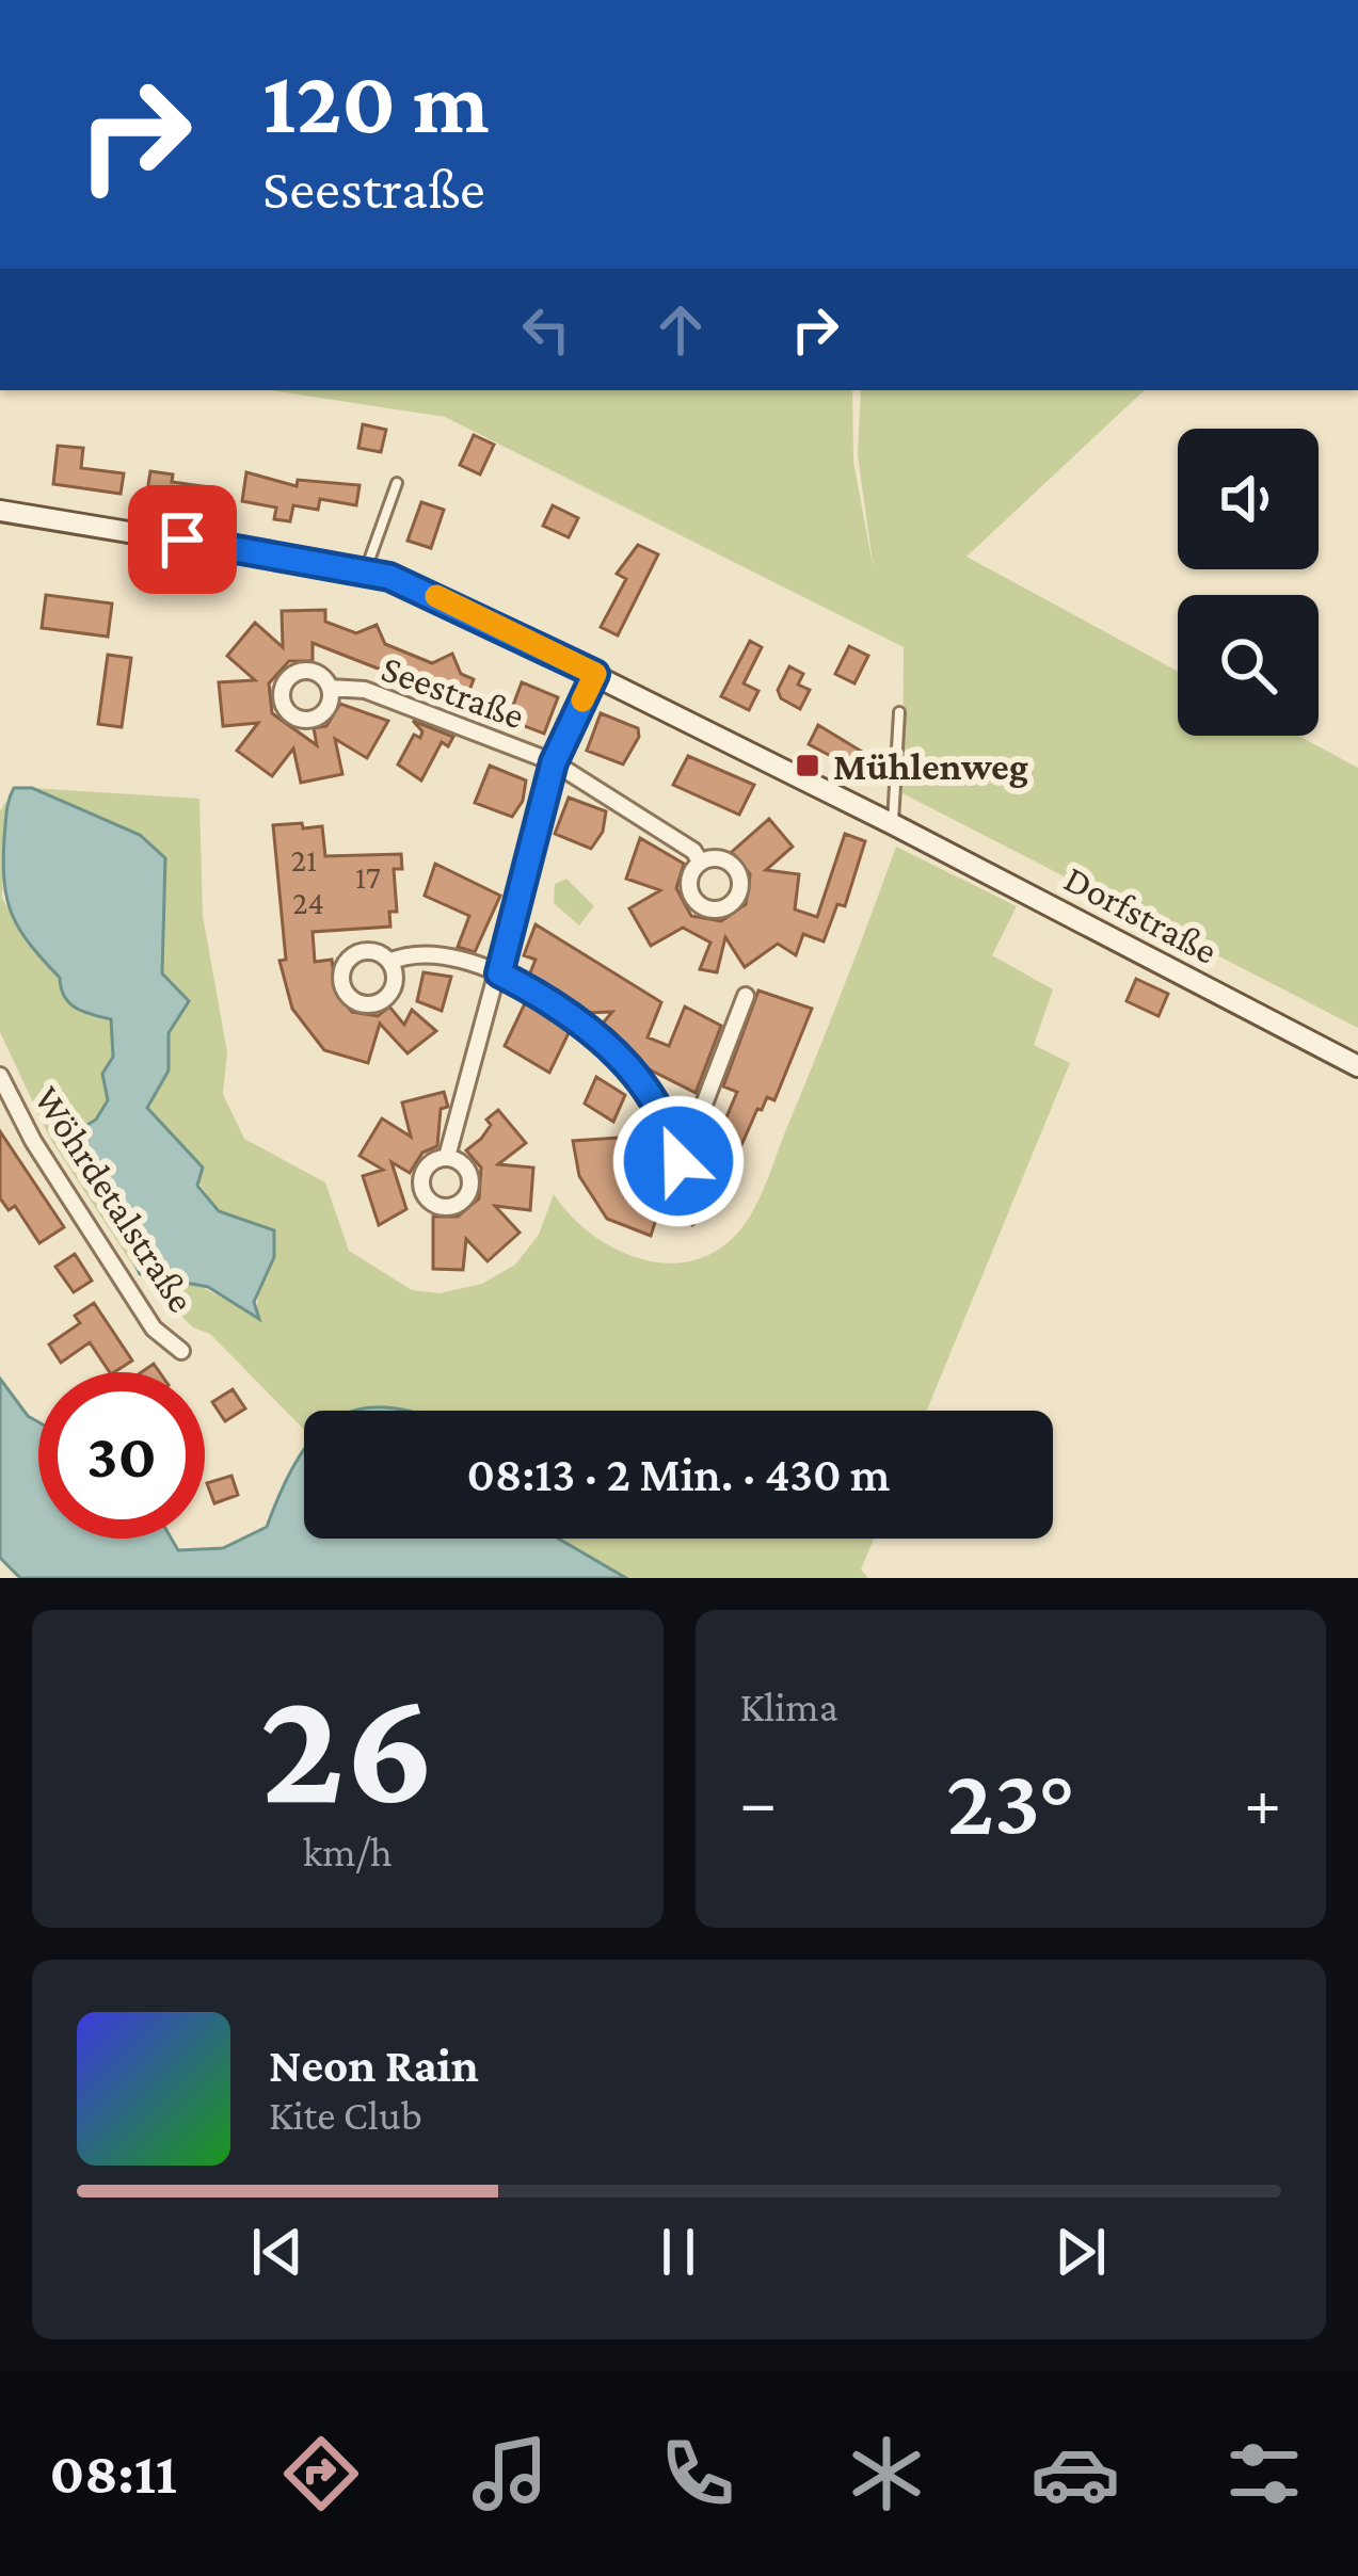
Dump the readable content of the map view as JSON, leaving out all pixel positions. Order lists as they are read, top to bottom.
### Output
{
  "streets": {
    "main road": ["Dorfstraße"],
    "street": ["Seestraße", "Wöhrdetalstraße"]
  },
  "crossings": [
    ["Seestraße", "Dorfstraße"]
  ],
  "places": {
    "transit": ["Mühlenweg"]
  },
  "house_numbers": ["21", "17", "24"],
  "page": {
    "turn": ["120 m", "Seestraße"],
    "limit": "30",
    "trip": "08:13 · 2 Min. · 430 m",
    "tile": [
      ["26", "km/h"],
      "Klima"
    ],
    "heat": ["−", "23°", "+"],
    "song": ["Neon Rain", "Kite Club"],
    "tabs": "08:11"
  }
}
